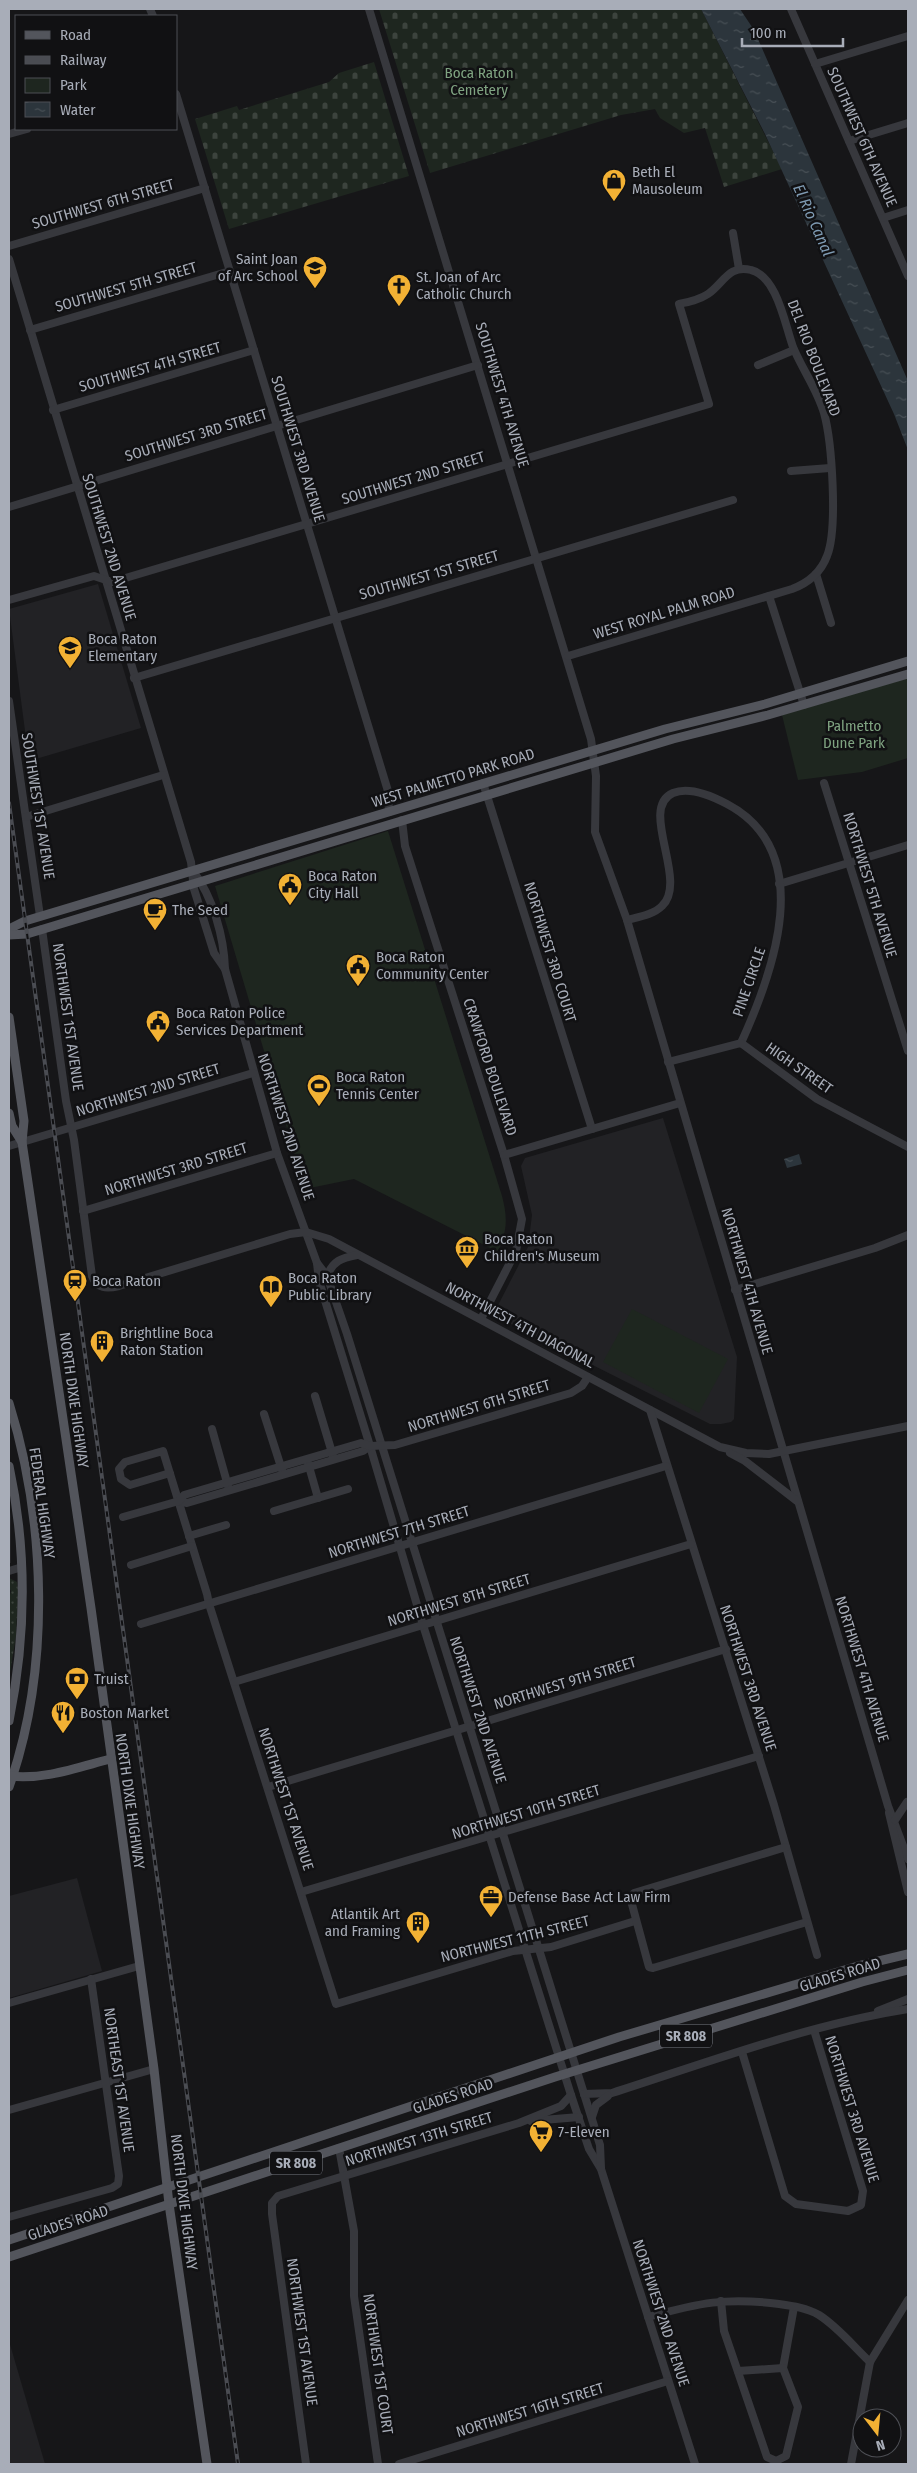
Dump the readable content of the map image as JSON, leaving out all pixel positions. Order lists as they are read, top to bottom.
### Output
{
  "streets": {
    "main road": [
      "WEST PALMETTO PARK ROAD",
      "NORTH DIXIE HIGHWAY",
      "FEDERAL HIGHWAY",
      "GLADES ROAD",
      "SR 808"
    ],
    "street": [
      "SOUTHWEST 6TH AVENUE",
      "SOUTHWEST 6TH STREET",
      "SOUTHWEST 5TH STREET",
      "DEL RIO BOULEVARD",
      "SOUTHWEST 4TH STREET",
      "SOUTHWEST 4TH AVENUE",
      "SOUTHWEST 3RD STREET",
      "SOUTHWEST 3RD AVENUE",
      "SOUTHWEST 2ND STREET",
      "SOUTHWEST 2ND AVENUE",
      "SOUTHWEST 1ST STREET",
      "WEST ROYAL PALM ROAD",
      "SOUTHWEST 1ST AVENUE",
      "NORTHWEST 5TH AVENUE",
      "NORTHWEST 3RD COURT",
      "PINE CIRCLE",
      "NORTHWEST 1ST AVENUE",
      "CRAWFORD BOULEVARD",
      "HIGH STREET",
      "NORTHWEST 2ND STREET",
      "NORTHWEST 2ND AVENUE",
      "NORTHWEST 3RD STREET",
      "NORTHWEST 4TH AVENUE",
      "NORTHWEST 4TH DIAGONAL",
      "NORTHWEST 6TH STREET",
      "NORTHWEST 7TH STREET",
      "NORTHWEST 8TH STREET",
      "NORTHWEST 3RD AVENUE",
      "NORTHWEST 9TH STREET",
      "NORTHWEST 10TH STREET",
      "NORTHWEST 11TH STREET",
      "NORTHEAST 1ST AVENUE",
      "NORTHWEST 13TH STREET",
      "NORTHWEST 1ST COURT",
      "NORTHWEST 16TH STREET"
    ]
  },
  "crossings": [
    ["SOUTHWEST 6TH STREET", "SOUTHWEST 3RD AVENUE"],
    ["SOUTHWEST 5TH STREET", "SOUTHWEST 3RD AVENUE"],
    ["SOUTHWEST 5TH STREET", "SOUTHWEST 2ND AVENUE"],
    ["DEL RIO BOULEVARD", "SOUTHWEST 2ND STREET"],
    ["DEL RIO BOULEVARD", "WEST ROYAL PALM ROAD"],
    ["SOUTHWEST 4TH STREET", "SOUTHWEST 3RD AVENUE"],
    ["SOUTHWEST 4TH STREET", "SOUTHWEST 2ND AVENUE"],
    ["SOUTHWEST 4TH AVENUE", "SOUTHWEST 3RD STREET"],
    ["SOUTHWEST 4TH AVENUE", "SOUTHWEST 2ND STREET"],
    ["SOUTHWEST 4TH AVENUE", "SOUTHWEST 1ST STREET"],
    ["SOUTHWEST 4TH AVENUE", "WEST ROYAL PALM ROAD"],
    ["SOUTHWEST 4TH AVENUE", "WEST PALMETTO PARK ROAD"],
    ["SOUTHWEST 4TH AVENUE", "NORTHWEST 4TH AVENUE"],
    ["SOUTHWEST 3RD STREET", "SOUTHWEST 3RD AVENUE"],
    ["SOUTHWEST 3RD STREET", "SOUTHWEST 2ND AVENUE"],
    ["SOUTHWEST 3RD AVENUE", "SOUTHWEST 2ND STREET"],
    ["SOUTHWEST 3RD AVENUE", "SOUTHWEST 1ST STREET"],
    ["SOUTHWEST 3RD AVENUE", "WEST PALMETTO PARK ROAD"],
    ["SOUTHWEST 2ND STREET", "SOUTHWEST 2ND AVENUE"],
    ["SOUTHWEST 2ND AVENUE", "SOUTHWEST 1ST STREET"],
    ["SOUTHWEST 2ND AVENUE", "WEST PALMETTO PARK ROAD"],
    ["SOUTHWEST 2ND AVENUE", "NORTHWEST 2ND AVENUE"],
    ["WEST PALMETTO PARK ROAD", "SOUTHWEST 1ST AVENUE"],
    ["WEST PALMETTO PARK ROAD", "NORTHWEST 3RD COURT"],
    ["WEST PALMETTO PARK ROAD", "NORTHWEST 1ST AVENUE"],
    ["WEST PALMETTO PARK ROAD", "CRAWFORD BOULEVARD"],
    ["WEST PALMETTO PARK ROAD", "NORTHWEST 2ND AVENUE"],
    ["WEST PALMETTO PARK ROAD", "NORTHWEST 4TH AVENUE"],
    ["PINE CIRCLE", "HIGH STREET"],
    ["PINE CIRCLE", "NORTHWEST 4TH AVENUE"],
    ["NORTHWEST 1ST AVENUE", "NORTHWEST 2ND STREET"],
    ["NORTHWEST 1ST AVENUE", "NORTHWEST 2ND AVENUE"],
    ["NORTHWEST 1ST AVENUE", "NORTHWEST 3RD STREET"],
    ["NORTHWEST 1ST AVENUE", "NORTHWEST 4TH DIAGONAL"],
    ["NORTHWEST 1ST AVENUE", "NORTHWEST 6TH STREET"],
    ["NORTHWEST 1ST AVENUE", "NORTHWEST 7TH STREET"],
    ["NORTHWEST 1ST AVENUE", "NORTHWEST 8TH STREET"],
    ["NORTHWEST 1ST AVENUE", "NORTHWEST 9TH STREET"],
    ["NORTHWEST 1ST AVENUE", "NORTHWEST 10TH STREET"],
    ["NORTHWEST 1ST AVENUE", "NORTHWEST 11TH STREET"],
    ["NORTHWEST 1ST AVENUE", "NORTHWEST 13TH STREET"],
    ["CRAWFORD BOULEVARD", "NORTHWEST 4TH DIAGONAL"],
    ["NORTHWEST 2ND STREET", "NORTHWEST 2ND AVENUE"],
    ["NORTHWEST 2ND STREET", "NORTH DIXIE HIGHWAY"],
    ["NORTHWEST 2ND AVENUE", "NORTHWEST 3RD STREET"],
    ["NORTHWEST 2ND AVENUE", "NORTHWEST 4TH DIAGONAL"],
    ["NORTHWEST 2ND AVENUE", "NORTHWEST 6TH STREET"],
    ["NORTHWEST 2ND AVENUE", "NORTHWEST 7TH STREET"],
    ["NORTHWEST 2ND AVENUE", "NORTHWEST 8TH STREET"],
    ["NORTHWEST 2ND AVENUE", "NORTHWEST 9TH STREET"],
    ["NORTHWEST 2ND AVENUE", "NORTHWEST 10TH STREET"],
    ["NORTHWEST 2ND AVENUE", "NORTHWEST 11TH STREET"],
    ["NORTHWEST 2ND AVENUE", "GLADES ROAD"],
    ["NORTHWEST 2ND AVENUE", "NORTHWEST 13TH STREET"],
    ["NORTHWEST 2ND AVENUE", "NORTHWEST 16TH STREET"],
    ["NORTHWEST 4TH AVENUE", "NORTHWEST 4TH DIAGONAL"],
    ["NORTHWEST 4TH DIAGONAL", "NORTHWEST 6TH STREET"],
    ["NORTHWEST 4TH DIAGONAL", "NORTHWEST 3RD AVENUE"],
    ["NORTH DIXIE HIGHWAY", "GLADES ROAD"],
    ["NORTHWEST 7TH STREET", "NORTHWEST 3RD AVENUE"],
    ["NORTHWEST 8TH STREET", "NORTHWEST 3RD AVENUE"],
    ["NORTHWEST 3RD AVENUE", "NORTHWEST 9TH STREET"],
    ["NORTHWEST 3RD AVENUE", "NORTHWEST 10TH STREET"],
    ["GLADES ROAD", "NORTHWEST 1ST COURT"],
    ["NORTHWEST 13TH STREET", "NORTHWEST 1ST COURT"]
  ],
  "water": ["El Rio Canal"],
  "parks": ["Boca Raton Cemetery", "Palmetto Dune Park"],
  "places": {
    "shop": ["Beth El Mausoleum"],
    "school or university": ["Saint Joan of Arc School", "Boca Raton Elementary"],
    "church": ["St. Joan of Arc Catholic Church"],
    "public building": ["Boca Raton City Hall", "Boca Raton Community Center", "Boca Raton Police Services Department"],
    "cafe": ["The Seed"],
    "sports": ["Boca Raton Tennis Center"],
    "museum": ["Boca Raton Children's Museum"],
    "station": ["Boca Raton"],
    "library": ["Boca Raton Public Library"],
    "building": ["Brightline Boca Raton Station", "Atlantik Art and Framing"],
    "bank": ["Truist"],
    "restaurant": ["Boston Market"],
    "office": ["Defense Base Act Law Firm"],
    "supermarket": ["7-Eleven"]
  },
  "legend": [
    "Road",
    "Railway",
    "Park",
    "Water"
  ],
  "scale_bar": "100 m",
  "north": "bottom"
}
